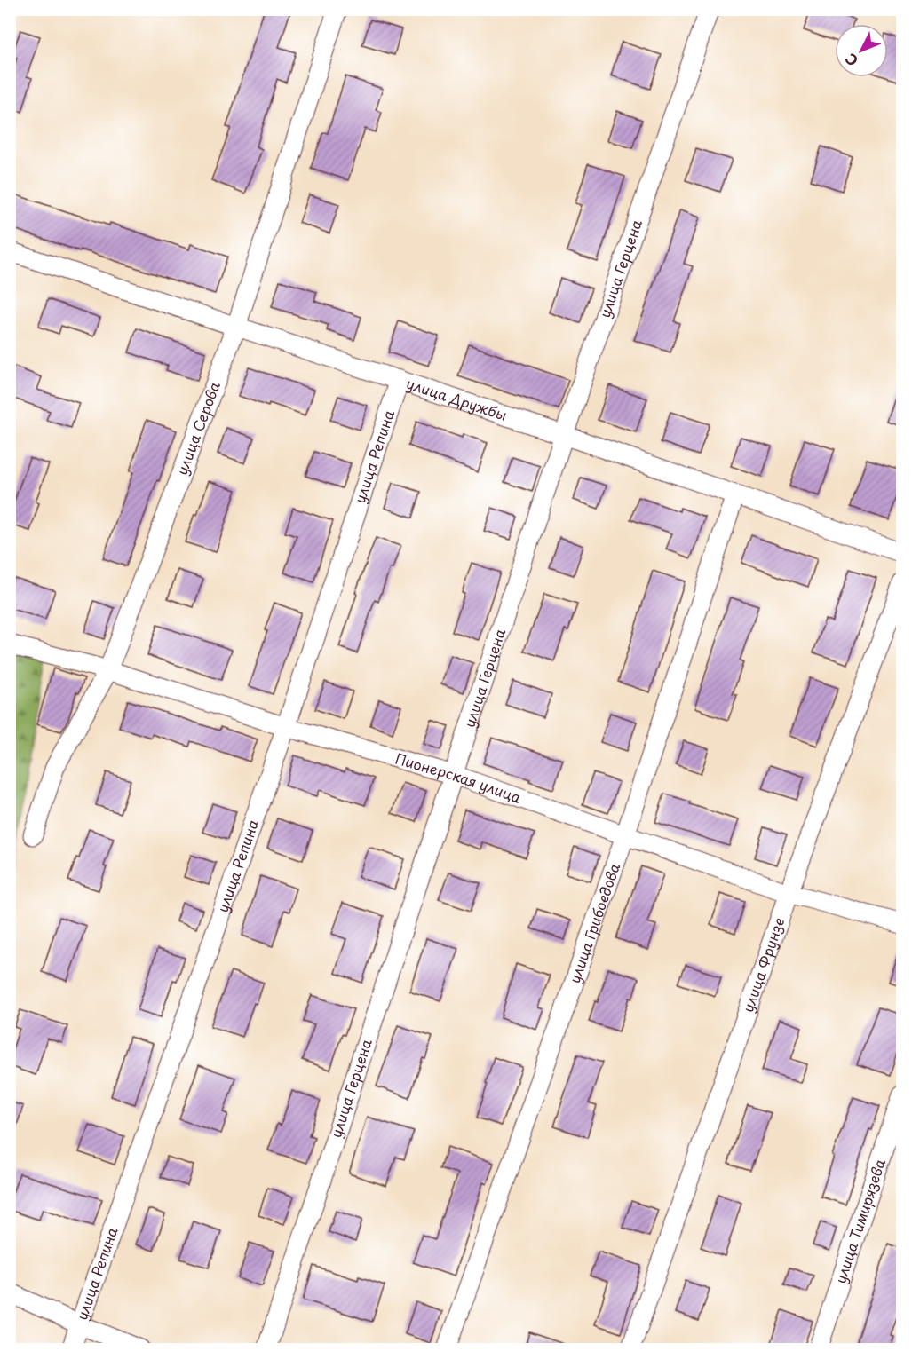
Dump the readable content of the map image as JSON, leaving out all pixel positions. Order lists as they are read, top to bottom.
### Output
{
  "streets": {
    "street": [
      "улица Герцена",
      "улица Дружбы",
      "улица Серова",
      "улица Репина",
      "Пионерская улица",
      "улица Грибоедова",
      "улица Фрунзе",
      "улица Тимирязева"
    ]
  },
  "crossings": [
    ["улица Герцена", "улица Дружбы"],
    ["улица Герцена", "Пионерская улица"],
    ["улица Дружбы", "улица Серова"],
    ["улица Дружбы", "улица Репина"],
    ["улица Дружбы", "улица Грибоедова"],
    ["улица Серова", "Пионерская улица"],
    ["улица Репина", "Пионерская улица"],
    ["Пионерская улица", "улица Грибоедова"],
    ["Пионерская улица", "улица Фрунзе"]
  ],
  "north": "bottom left"
}
